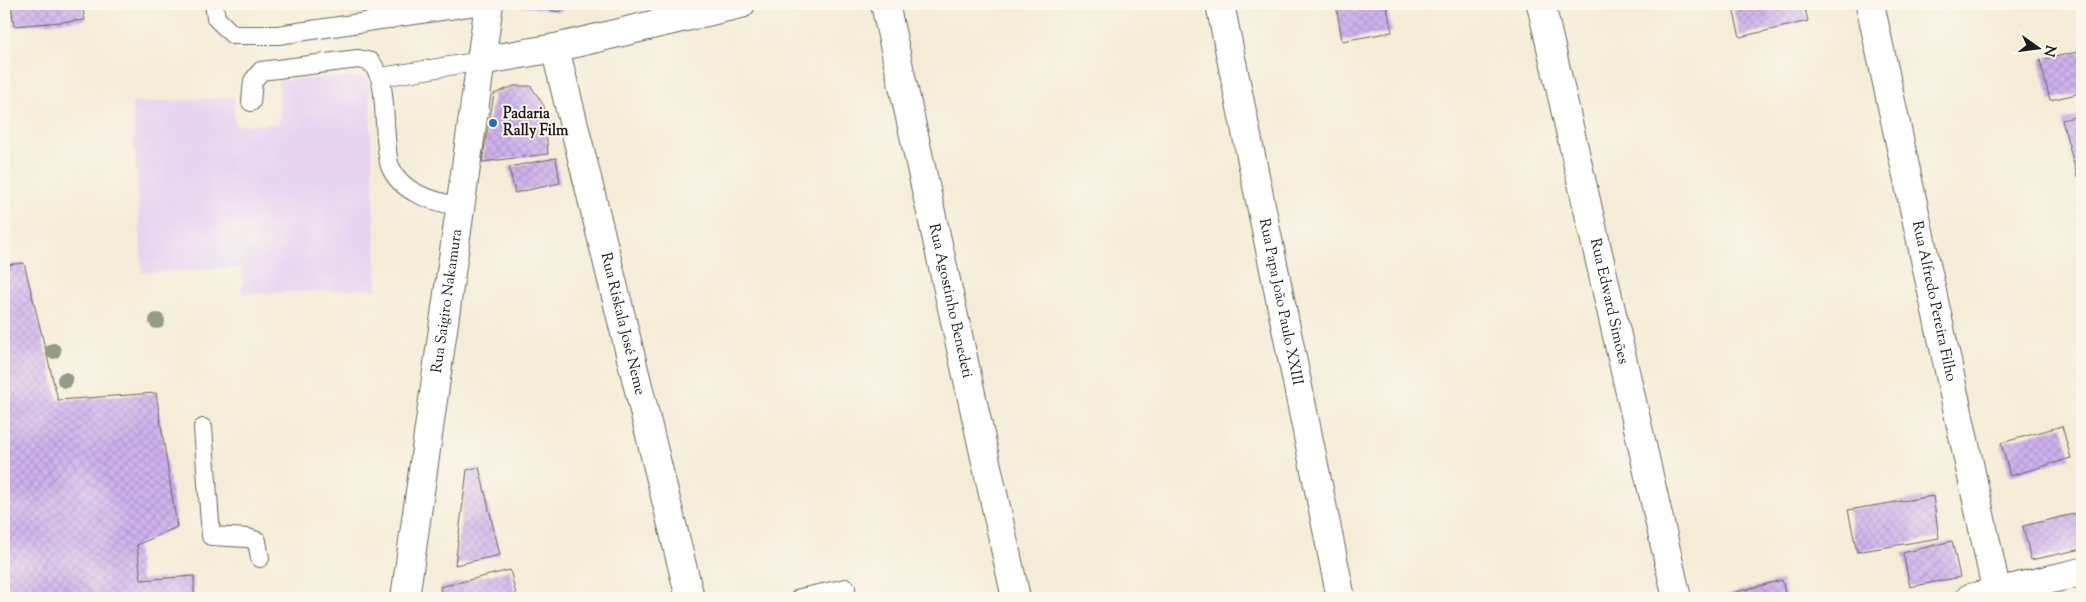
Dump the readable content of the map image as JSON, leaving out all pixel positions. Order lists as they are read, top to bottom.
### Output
{
  "streets": {
    "street": [
      "Rua Saigiro Nakamura",
      "Rua Agostinho Benedeti",
      "Rua Papa João Paulo XXIII",
      "Rua Edward Simões",
      "Rua Alfredo Pereira Filho",
      "Rua Riskala José Neme"
    ]
  },
  "places": ["Padaria Rally Film"],
  "north": "right"
}
